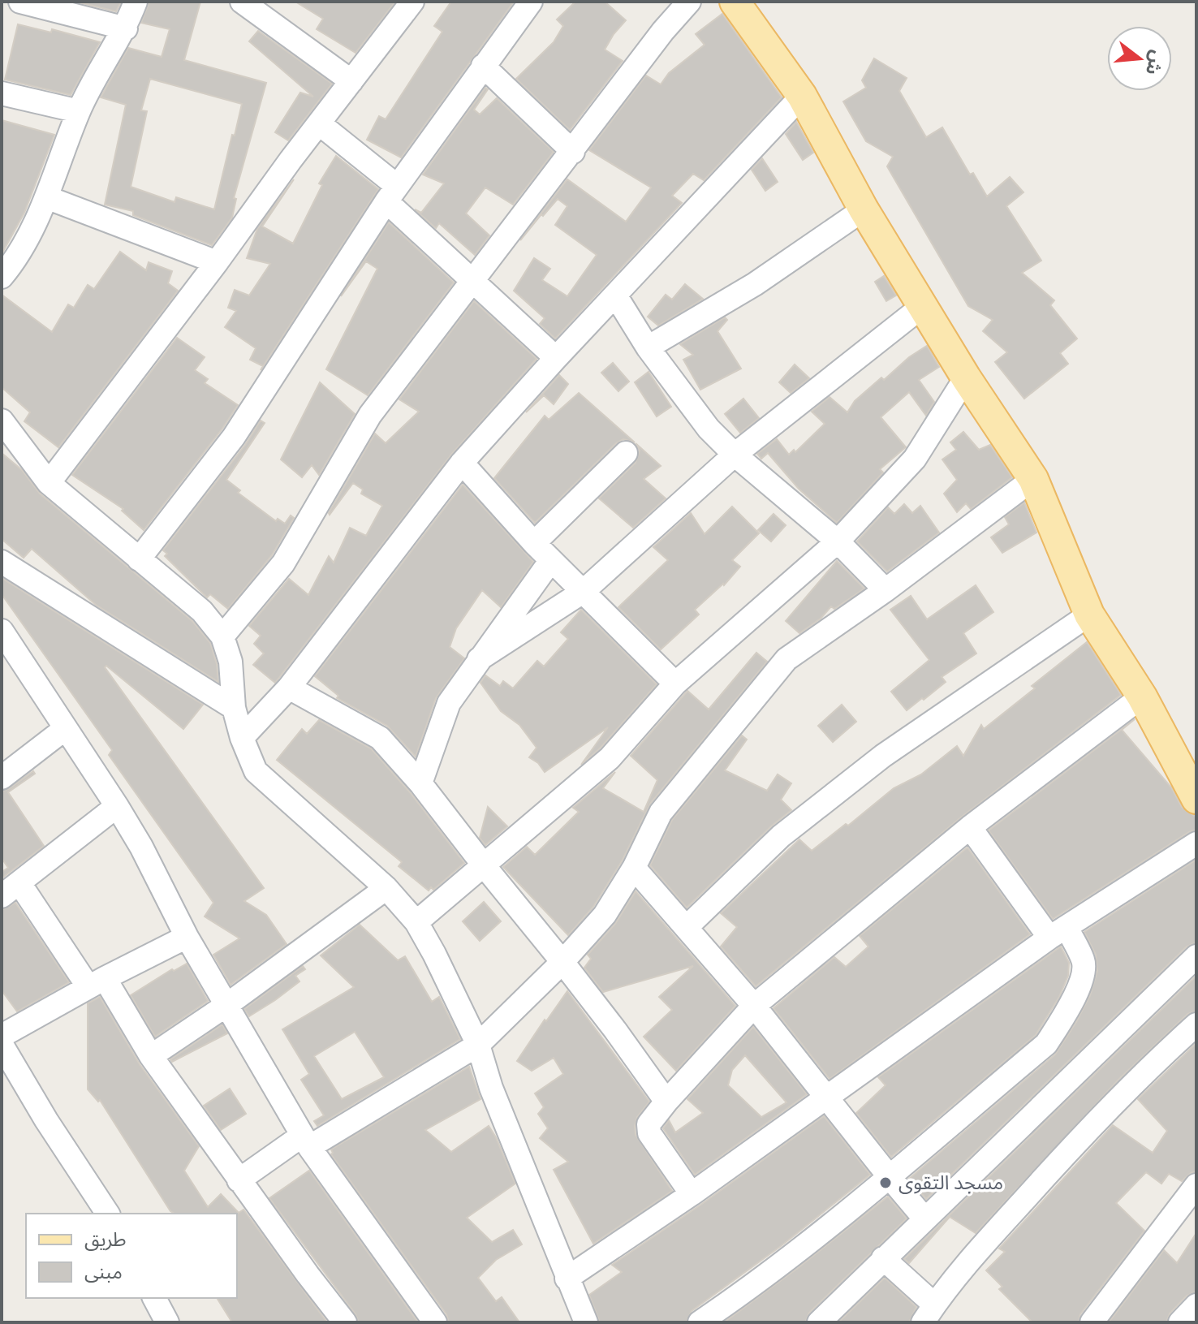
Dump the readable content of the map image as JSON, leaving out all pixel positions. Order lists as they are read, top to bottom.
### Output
{
  "places": ["مسجد التقوى"],
  "legend": ["طريق", "مبنى"],
  "north": "right"
}
